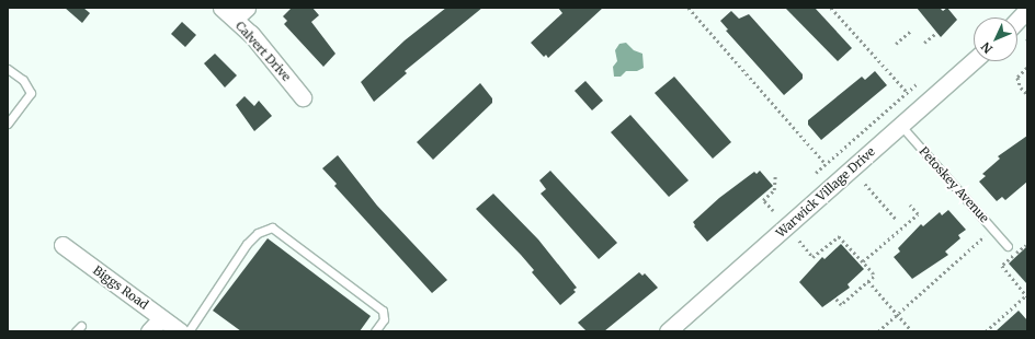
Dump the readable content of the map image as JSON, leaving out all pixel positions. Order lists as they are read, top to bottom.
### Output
{
  "streets": {
    "street": ["Calvert Drive", "Warwick Village Drive", "Biggs Road"],
    "lane": ["Petoskey Avenue"]
  },
  "crossings": [
    ["Petoskey Avenue", "Warwick Village Drive"]
  ],
  "north": "bottom left"
}
